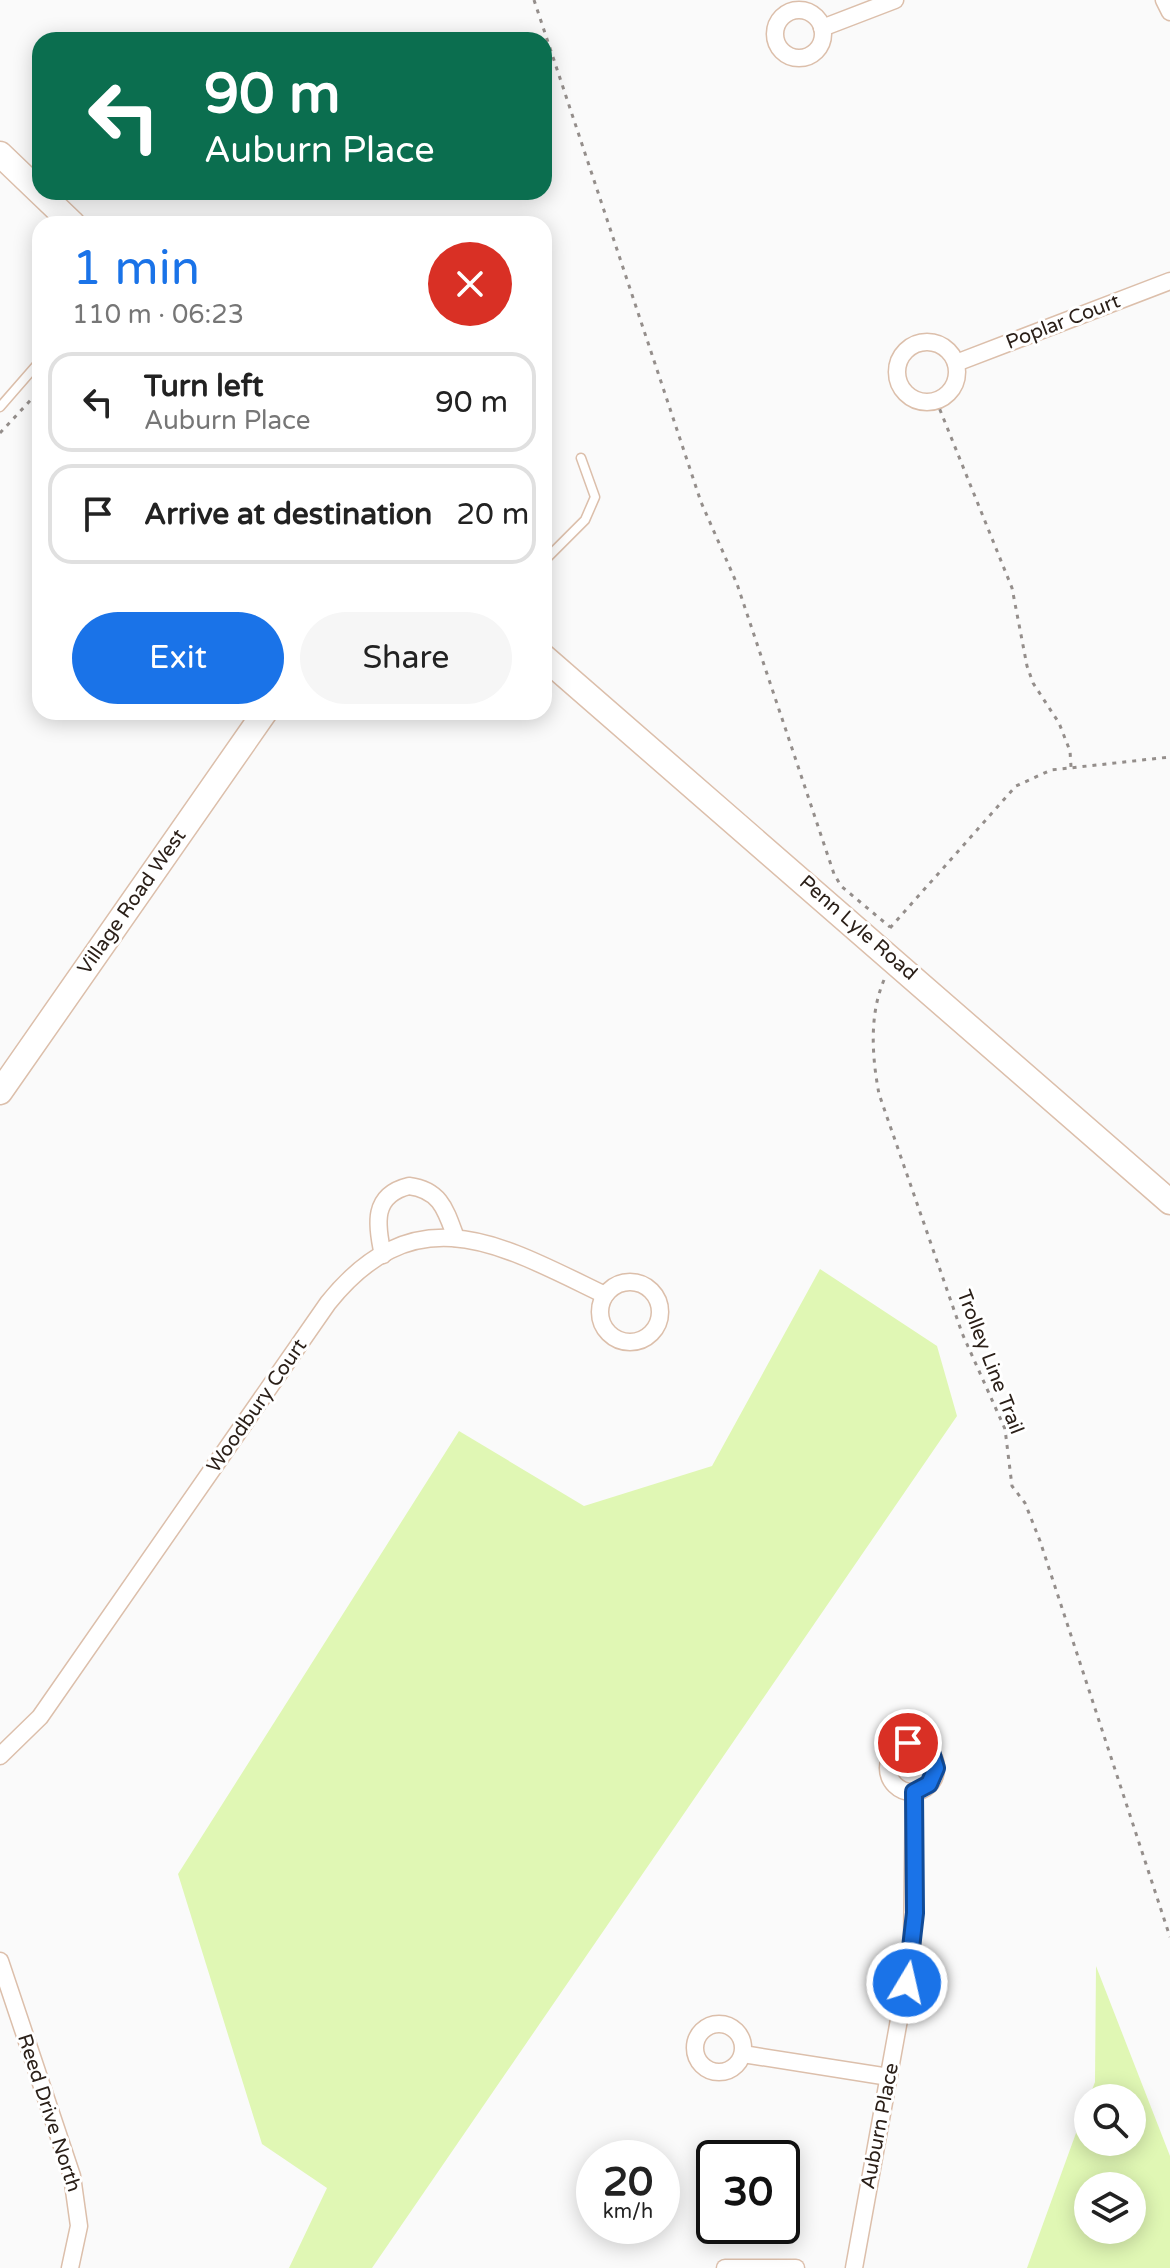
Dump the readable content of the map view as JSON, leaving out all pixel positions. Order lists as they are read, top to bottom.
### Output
{
  "streets": {
    "street": [
      "Poplar Court",
      "Village Road West",
      "Penn Lyle Road",
      "Woodbury Court",
      "Reed Drive North",
      "Auburn Place"
    ],
    "path": ["Trolley Line Trail"]
  },
  "page": {
    "turn": ["90 m", "Auburn Place"],
    "heading": ["1 min", "110 m · 06:23"],
    "list": [
      {
        "name": "Turn left",
        "note": "Auburn Place",
        "value": "90 m"
      },
      {
        "name": "Arrive at destination",
        "value": "20 m"
      }
    ],
    "buttons": ["Exit", "Share"],
    "speed": "20 km/h",
    "limit": "30"
  }
}
